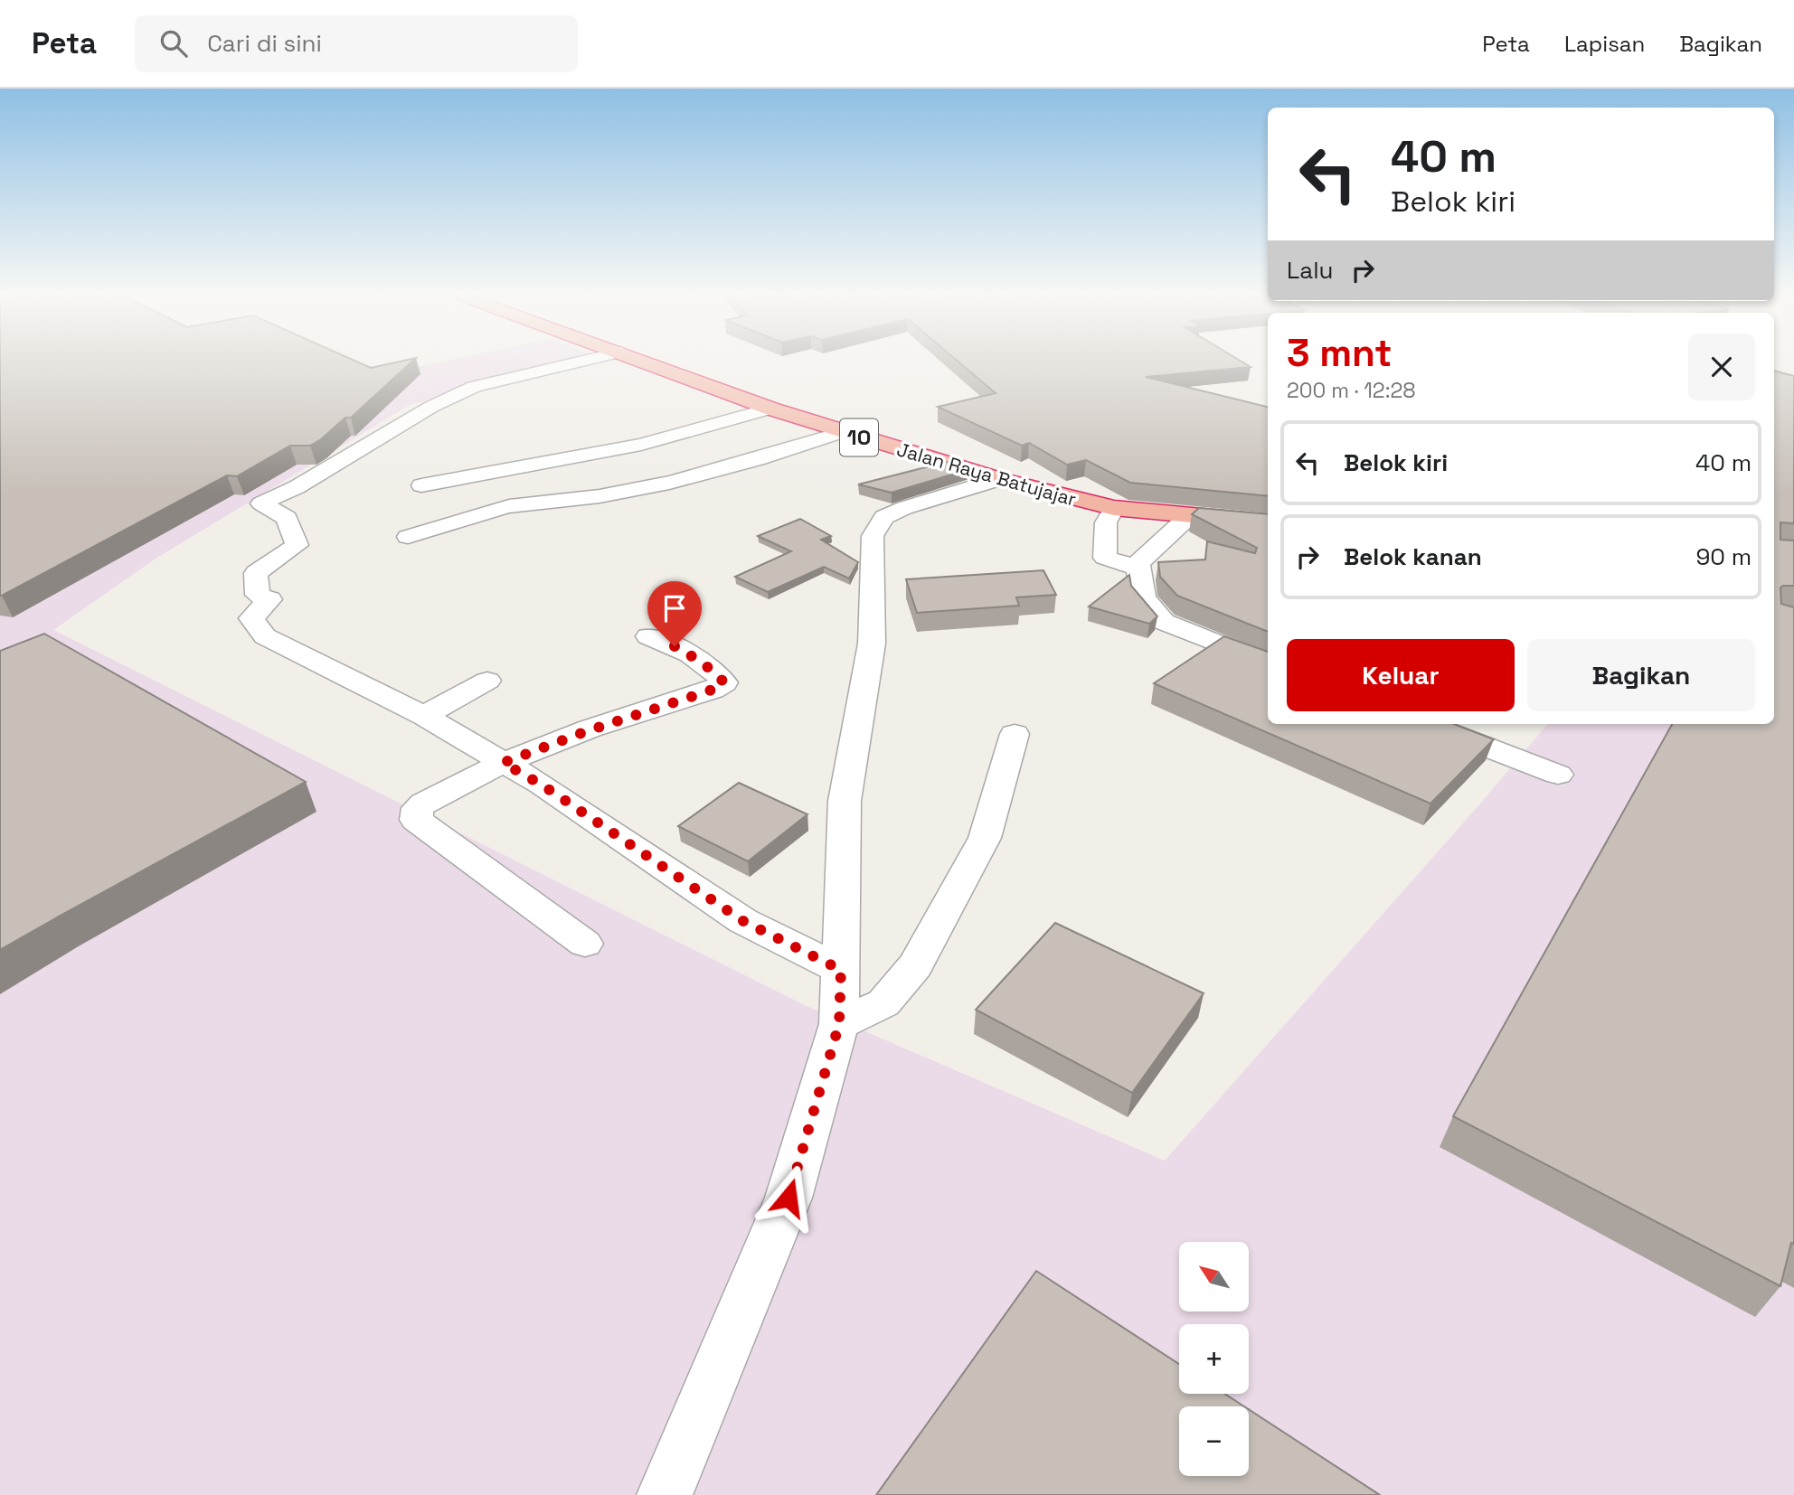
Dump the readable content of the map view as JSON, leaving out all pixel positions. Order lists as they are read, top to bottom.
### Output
{
  "streets": {
    "highway": ["10", "Jalan Raya Batujajar"]
  },
  "north": "top left",
  "page": {
    "header": "Peta",
    "search": "Cari di sini",
    "nav": ["Peta", "Lapisan", "Bagikan"],
    "turn": ["40 m", "Belok kiri"],
    "then": "Lalu",
    "heading": ["3 mnt", "200 m · 12:28"],
    "list": [
      {
        "name": "Belok kiri",
        "value": "40 m"
      },
      {
        "name": "Belok kanan",
        "value": "90 m"
      }
    ],
    "buttons": ["Keluar", "Bagikan"],
    "map_buttons": ["+", "−"]
  }
}
